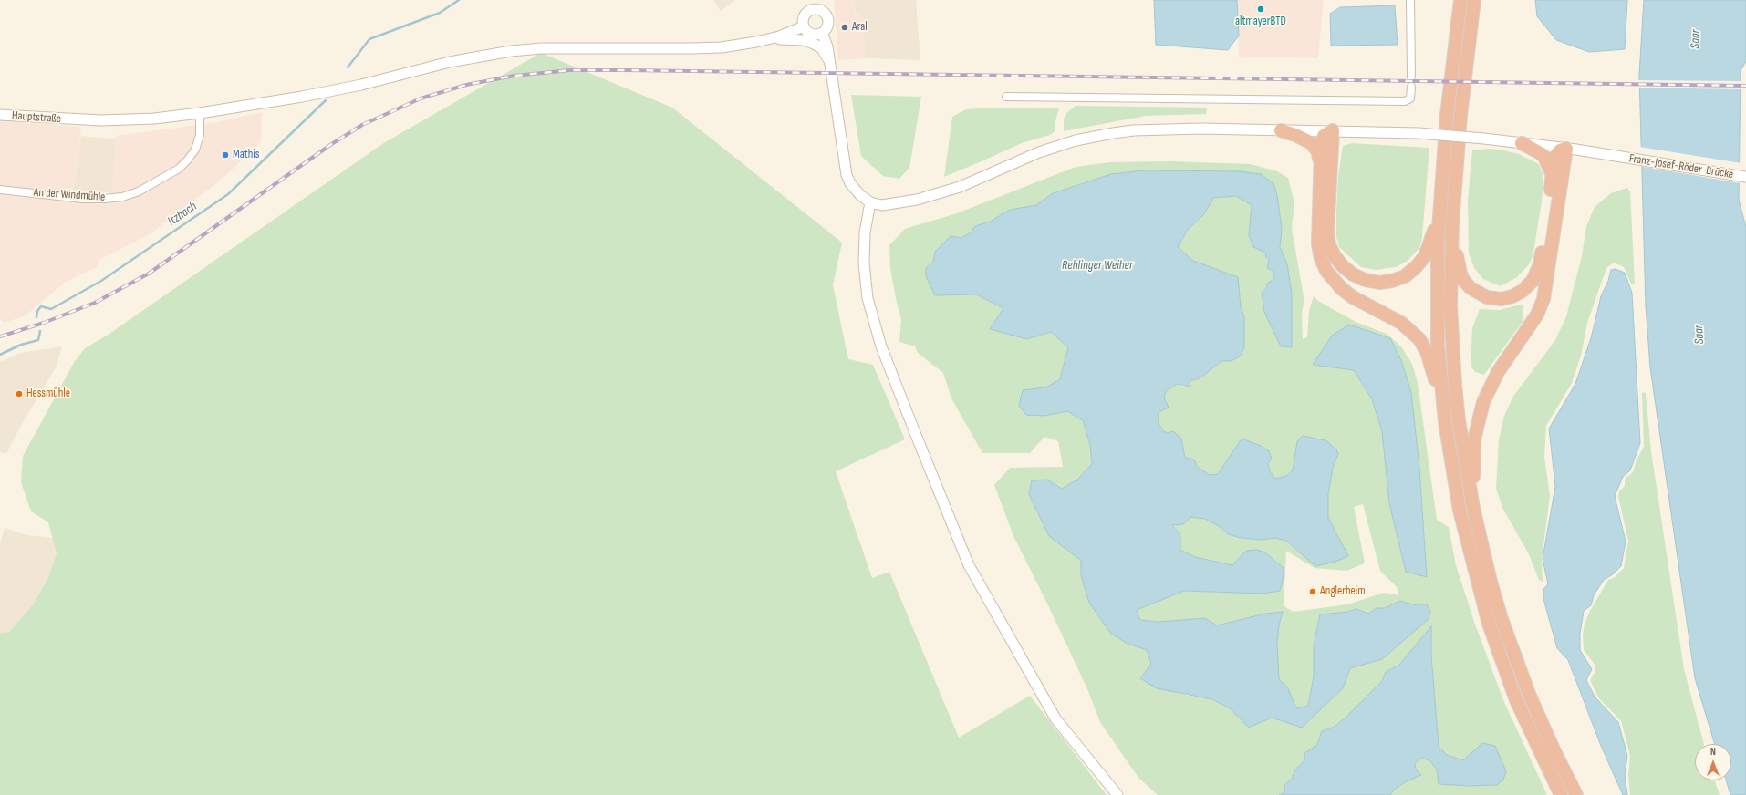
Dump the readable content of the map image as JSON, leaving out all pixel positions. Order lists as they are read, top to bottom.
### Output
{
  "streets": {
    "main road": ["Hauptstraße", "Franz-Josef-Röder-Brücke"],
    "street": ["An der Windmühle"]
  },
  "crossings": [
    ["Hauptstraße", "An der Windmühle"]
  ],
  "water": ["Saar", "Itzbach", "Rehlinger Weiher"],
  "places": [
    "altmayerBTD",
    "Aral",
    "Mathis",
    "Hessmühle",
    "Anglerheim"
  ],
  "north": "top"
}
